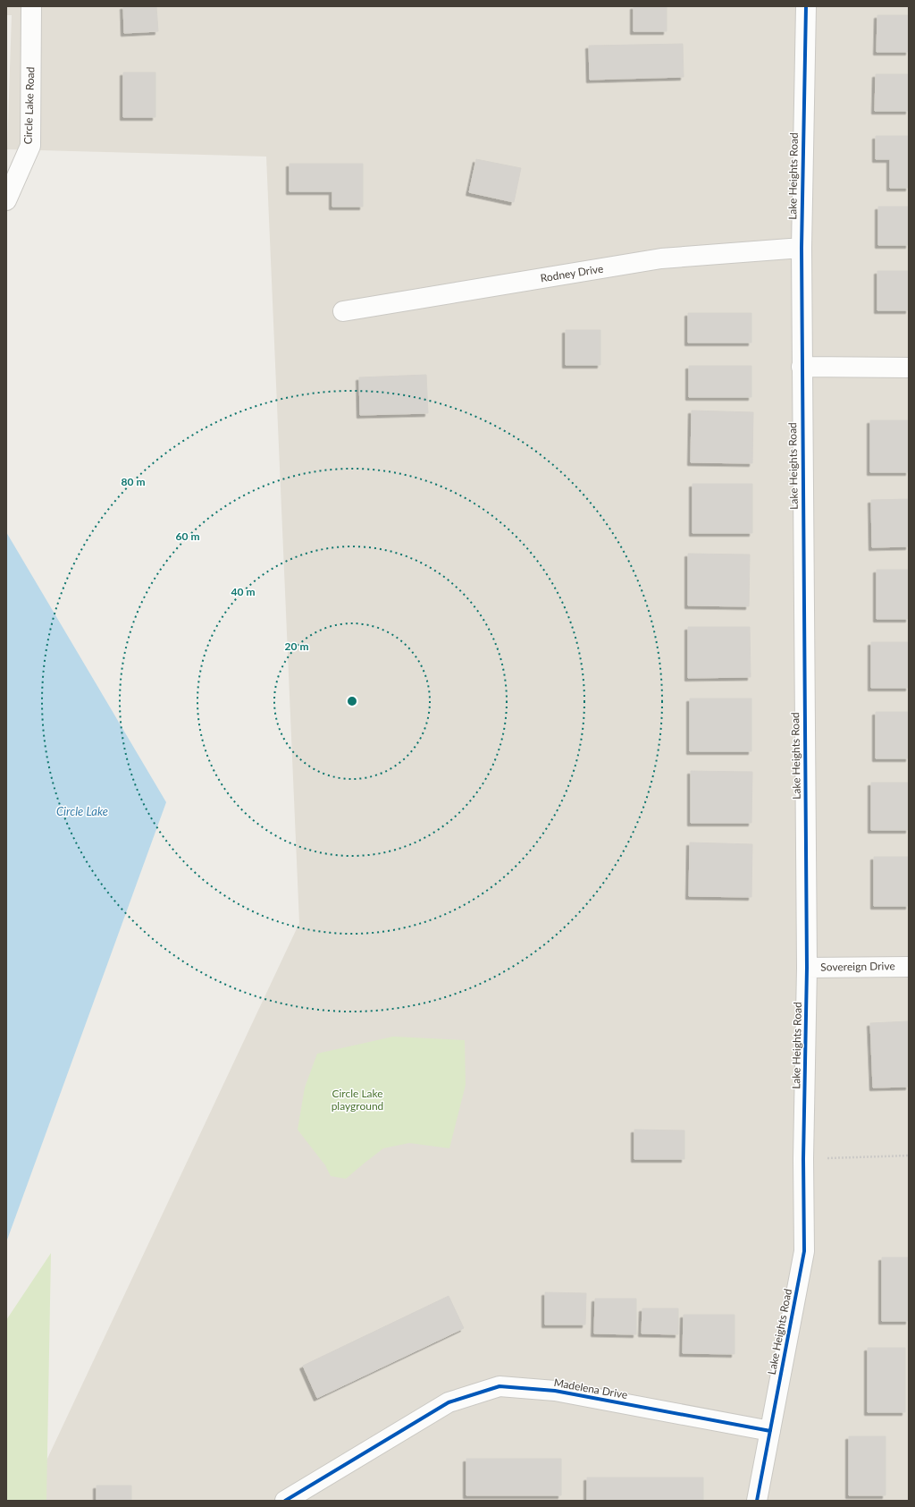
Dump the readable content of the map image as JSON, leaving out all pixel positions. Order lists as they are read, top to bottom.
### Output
{
  "streets": {
    "street": [
      "Circle Lake Road",
      "Lake Heights Road",
      "Rodney Drive",
      "Sovereign Drive",
      "Madelena Drive"
    ]
  },
  "crossings": [
    ["Lake Heights Road", "Rodney Drive"],
    ["Lake Heights Road", "Sovereign Drive"],
    ["Lake Heights Road", "Madelena Drive"]
  ],
  "water": ["Circle Lake"],
  "parks": ["Circle Lake playground"],
  "rings": [
    "80 m",
    "60 m",
    "40 m",
    "20 m"
  ]
}
